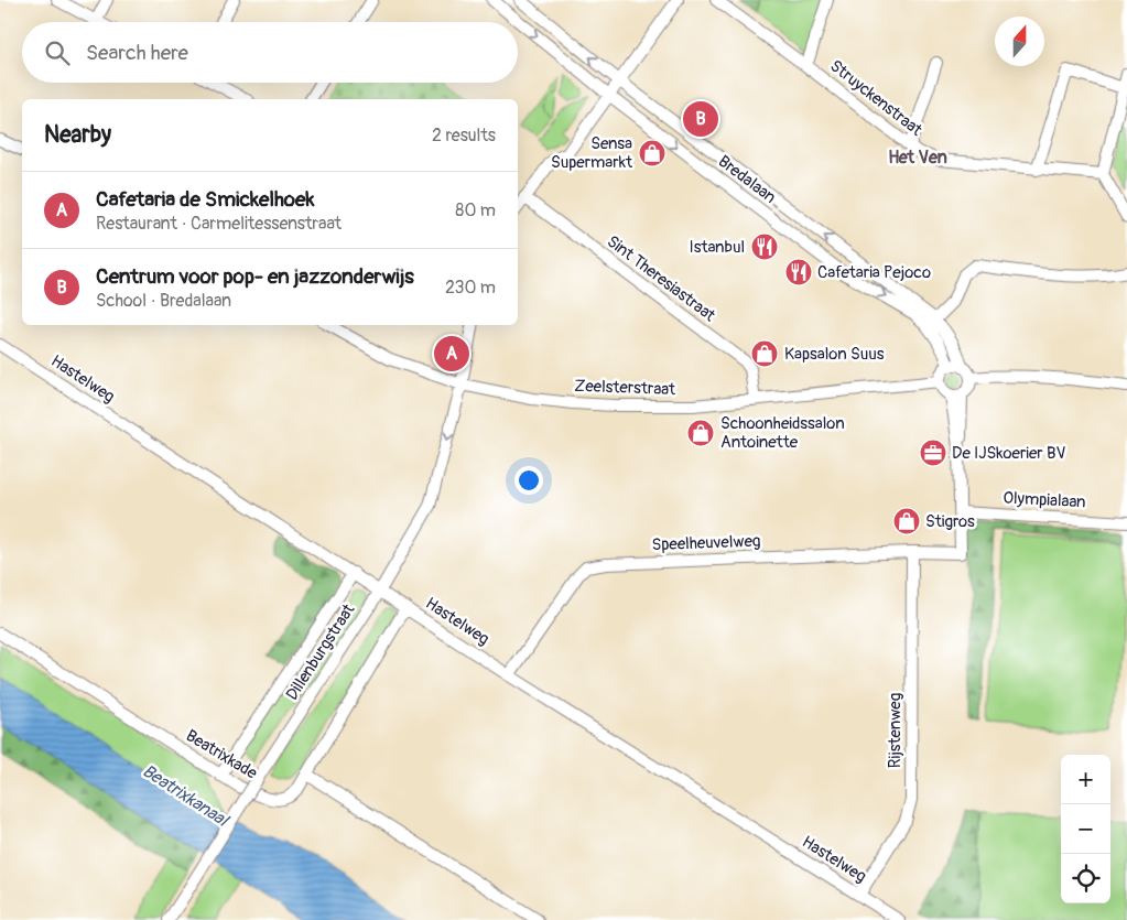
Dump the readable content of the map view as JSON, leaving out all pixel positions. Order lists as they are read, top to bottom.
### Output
{
  "streets": {
    "street": [
      "Struyckenstraat",
      "Bredalaan",
      "Sint Theresiastraat",
      "Hastelweg",
      "Zeelsterstraat",
      "Olympialaan",
      "Speelheuvelweg",
      "Dillenburgstraat",
      "Rijstenweg",
      "Beatrixkade"
    ]
  },
  "crossings": [
    ["Bredalaan", "Zeelsterstraat"],
    ["Sint Theresiastraat", "Zeelsterstraat"],
    ["Hastelweg", "Speelheuvelweg"],
    ["Hastelweg", "Dillenburgstraat"],
    ["Hastelweg", "Rijstenweg"],
    ["Zeelsterstraat", "Dillenburgstraat"],
    ["Olympialaan", "Speelheuvelweg"],
    ["Speelheuvelweg", "Rijstenweg"],
    ["Dillenburgstraat", "Beatrixkade"]
  ],
  "districts": ["Het Ven"],
  "water": ["Beatrixkanaal"],
  "places": {
    "shop": [
      "Sensa Supermarkt",
      "Kapsalon Suus",
      "Schoonheidssalon Antoinette",
      "Stigros"
    ],
    "restaurant": ["Istanbul", "Cafetaria Pejoco"],
    "office": ["De IJSkoerier BV"]
  },
  "north": "top",
  "page": {
    "search": "Search here",
    "pins": ["B", "A"],
    "heading": ["Nearby", "2 results"],
    "list": [
      {
        "mark": "A",
        "name": "Cafetaria de Smickelhoek",
        "note": "Restaurant · Carmelitessenstraat",
        "value": "80 m"
      },
      {
        "mark": "B",
        "name": "Centrum voor pop- en jazzonderwijs",
        "note": "School · Bredalaan",
        "value": "230 m"
      }
    ],
    "map_buttons": ["+", "−"]
  }
}
